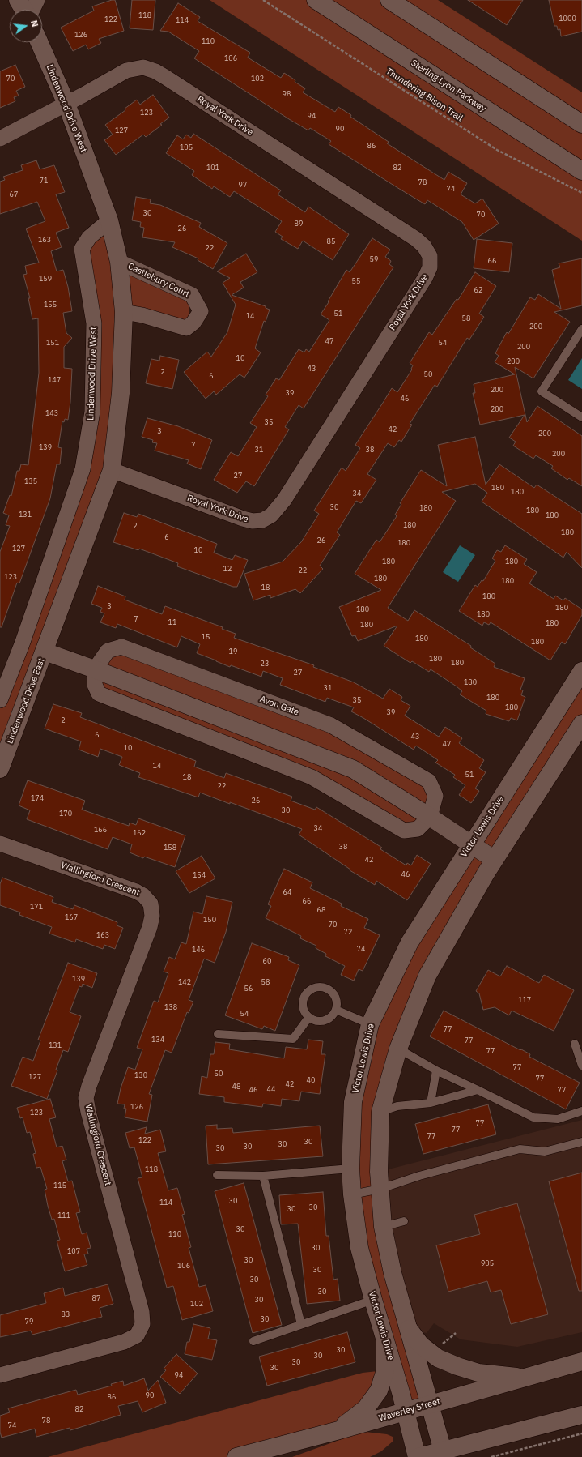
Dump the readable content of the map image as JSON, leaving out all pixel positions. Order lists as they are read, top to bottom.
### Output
{
  "streets": {
    "street": [
      "Sterling Lyon Parkway",
      "Lindenwood Drive West",
      "Royal York Drive",
      "Castlebury Court",
      "Lindenwood Drive East",
      "Avon Gate",
      "Victor Lewis Drive",
      "Wallingford Crescent",
      "Waverley Street"
    ],
    "path": ["Thundering Bison Trail"]
  },
  "crossings": [
    ["Lindenwood Drive West", "Royal York Drive"],
    ["Lindenwood Drive West", "Castlebury Court"],
    ["Lindenwood Drive West", "Lindenwood Drive East"],
    ["Victor Lewis Drive", "Waverley Street"]
  ],
  "house_numbers": [
    "118",
    "1000",
    "122",
    "114",
    "126",
    "110",
    "106",
    "70",
    "102",
    "98",
    "123",
    "94",
    "90",
    "127",
    "86",
    "105",
    "101",
    "82",
    "71",
    "78",
    "97",
    "74",
    "67",
    "30",
    "70",
    "89",
    "26",
    "163",
    "85",
    "22",
    "59",
    "66",
    "159",
    "55",
    "62",
    "155",
    "51",
    "14",
    "58",
    "200",
    "47",
    "151",
    "54",
    "200",
    "10",
    "200",
    "43",
    "2",
    "50",
    "6",
    "147",
    "200",
    "39",
    "46",
    "200",
    "143",
    "35",
    "42",
    "3",
    "200",
    "7",
    "139",
    "31",
    "38",
    "200",
    "27",
    "135",
    "180",
    "180",
    "34",
    "30",
    "180",
    "180",
    "131",
    "180",
    "180",
    "2",
    "180",
    "6",
    "26",
    "180",
    "127",
    "10",
    "180",
    "180",
    "12",
    "22",
    "123",
    "180",
    "180",
    "18",
    "180",
    "3",
    "180",
    "180",
    "180",
    "7",
    "11",
    "180",
    "180",
    "15",
    "180",
    "180",
    "19",
    "180",
    "180",
    "23",
    "27",
    "180",
    "31",
    "180",
    "35",
    "180",
    "39",
    "2",
    "6",
    "43",
    "47",
    "10",
    "14",
    "51",
    "18",
    "22",
    "174",
    "26",
    "30",
    "170",
    "34",
    "166",
    "162",
    "38",
    "158",
    "42",
    "46",
    "154",
    "64",
    "66",
    "171",
    "68",
    "167",
    "150",
    "70",
    "72",
    "163",
    "74",
    "146",
    "60",
    "139",
    "142",
    "58",
    "56",
    "117",
    "138",
    "54",
    "77",
    "134",
    "77",
    "131",
    "77",
    "77",
    "50",
    "130",
    "127",
    "77",
    "40",
    "42",
    "48",
    "44",
    "46",
    "77",
    "126",
    "123",
    "77",
    "77",
    "77",
    "122",
    "30",
    "30",
    "30",
    "30",
    "118",
    "115",
    "30",
    "114",
    "30",
    "30",
    "111",
    "30",
    "110",
    "30",
    "107",
    "30",
    "905",
    "106",
    "30",
    "30",
    "30",
    "87",
    "30",
    "102",
    "83",
    "30",
    "79",
    "30",
    "30",
    "30",
    "30",
    "94",
    "90",
    "86",
    "82",
    "78",
    "74"
  ],
  "north": "right"
}
